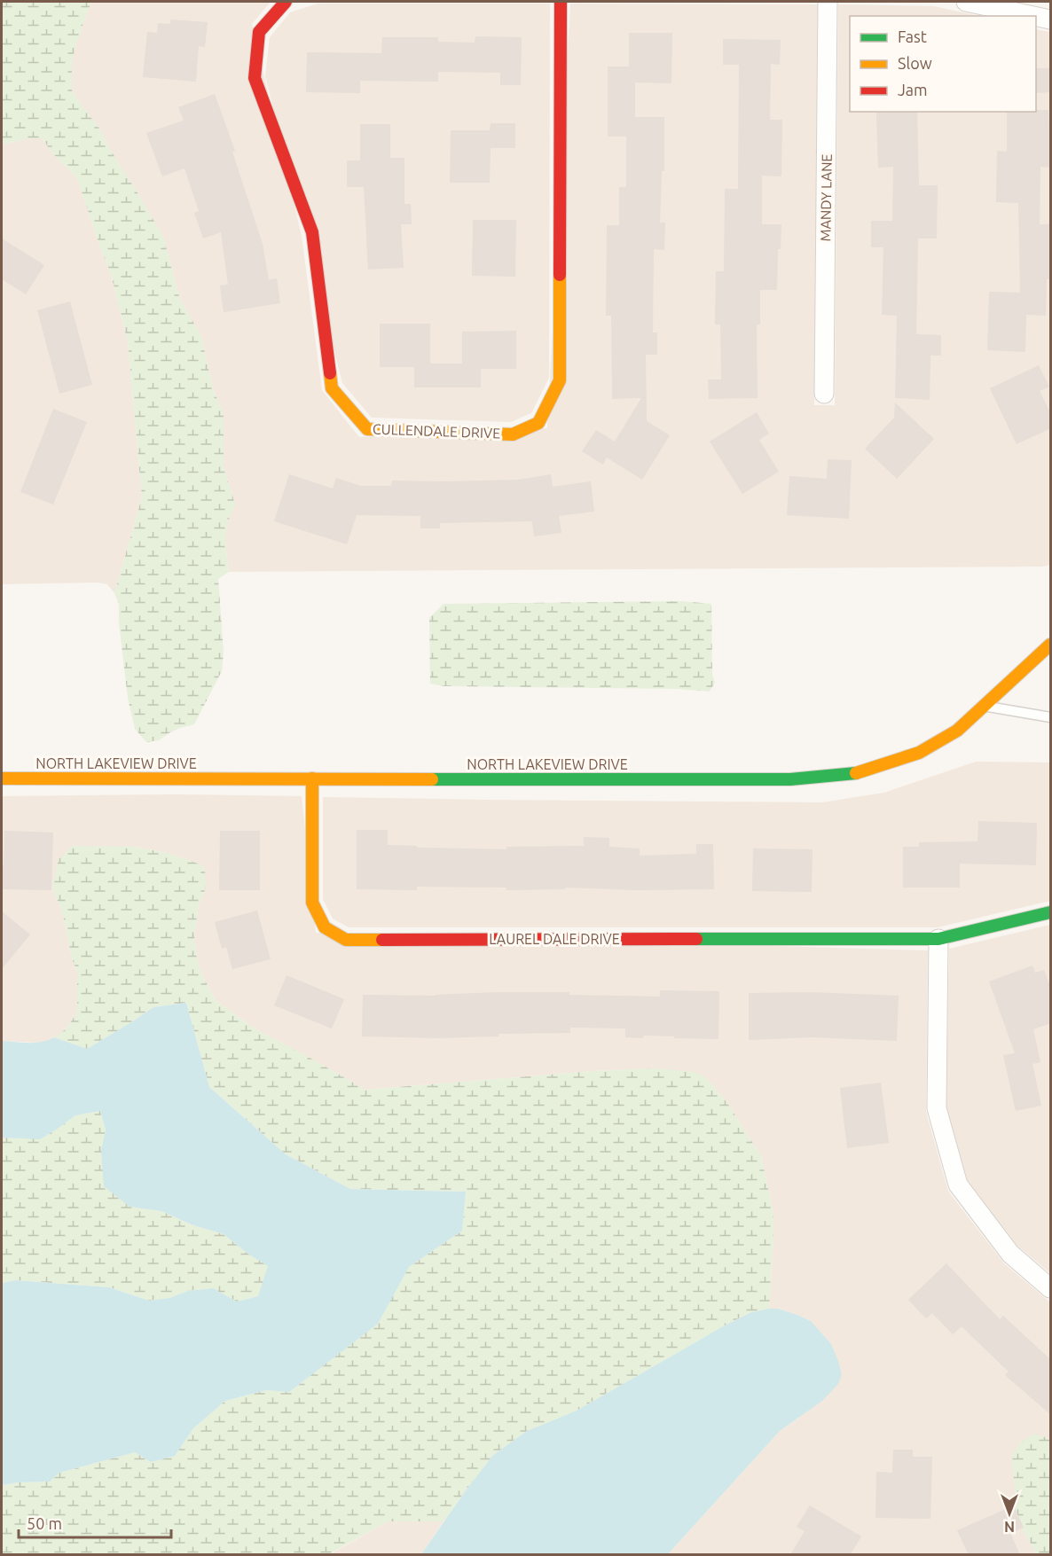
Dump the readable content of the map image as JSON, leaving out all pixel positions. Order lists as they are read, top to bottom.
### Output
{
  "streets": {
    "street": [
      "MANDY LANE",
      "CULLENDALE DRIVE",
      "NORTH LAKEVIEW DRIVE",
      "LAUREL DALE DRIVE"
    ]
  },
  "crossings": [
    ["NORTH LAKEVIEW DRIVE", "LAUREL DALE DRIVE"]
  ],
  "legend": ["Fast", "Slow", "Jam"],
  "scale_bar": "50 m",
  "north": "bottom"
}
